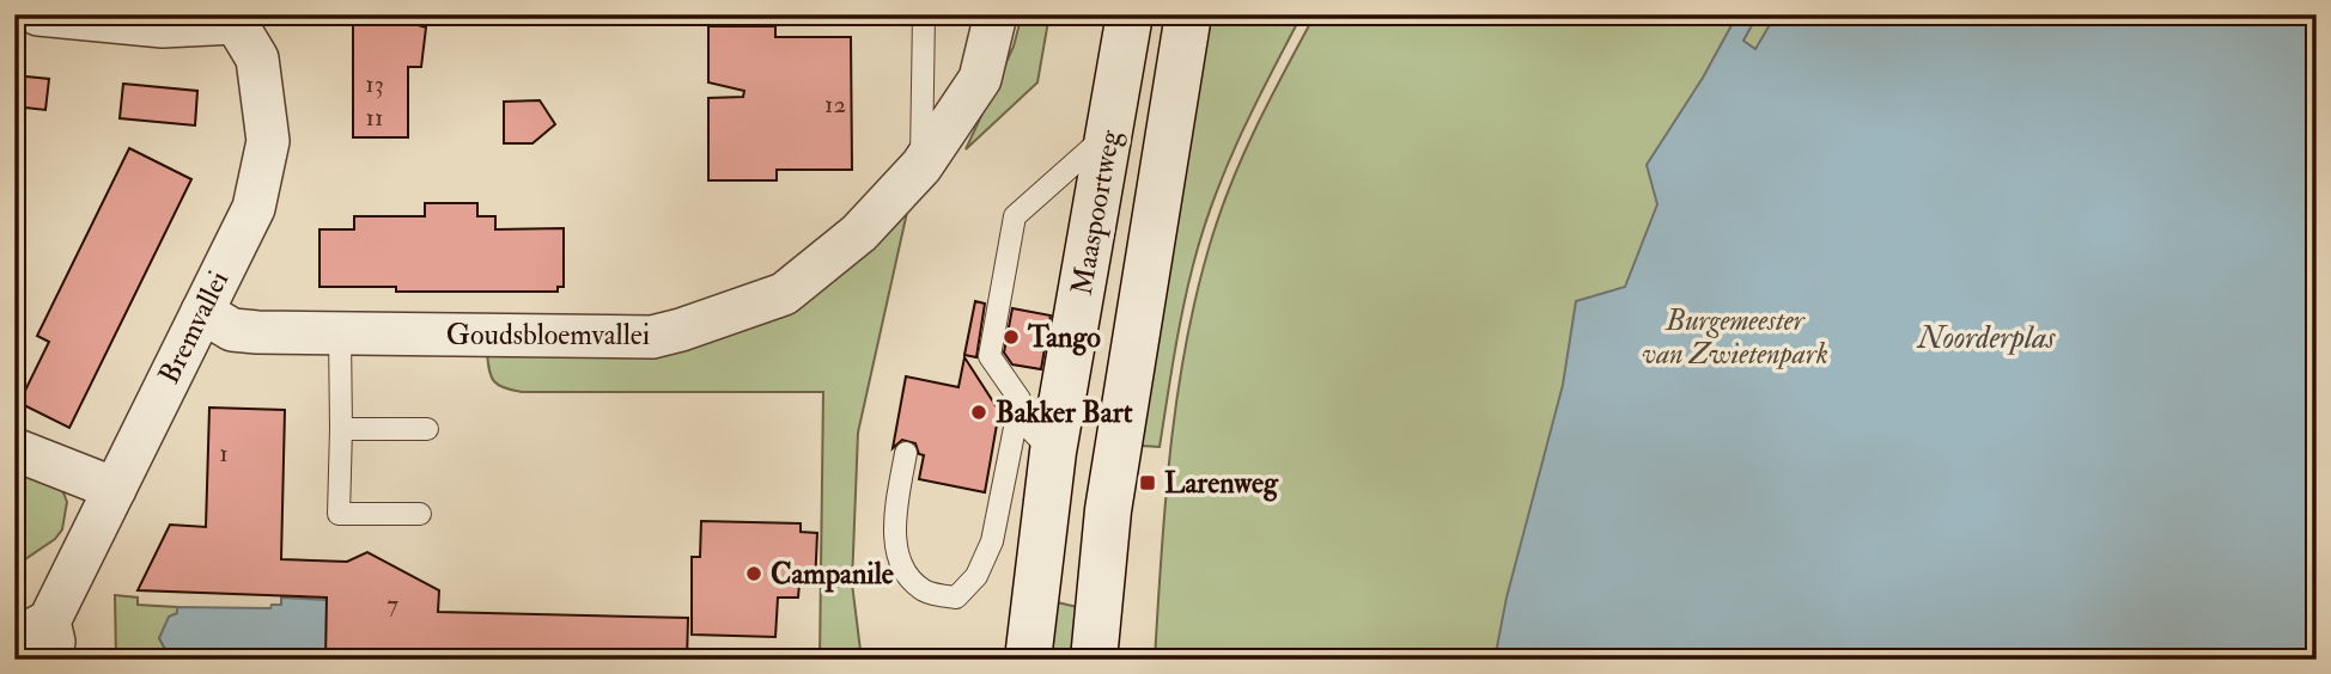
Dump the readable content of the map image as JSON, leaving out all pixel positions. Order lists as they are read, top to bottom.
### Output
{
  "streets": {
    "main road": ["Maaspoortweg"],
    "street": ["Bremvallei", "Goudsbloemvallei"]
  },
  "crossings": [
    ["Bremvallei", "Goudsbloemvallei"]
  ],
  "water": ["Noorderplas"],
  "parks": ["Burgemeester van Zwietenpark"],
  "places": {
    "other": ["Tango", "Bakker Bart", "Campanile"],
    "transit": ["Larenweg"]
  },
  "house_numbers": [
    "13",
    "12",
    "11",
    "1",
    "7"
  ]
}
